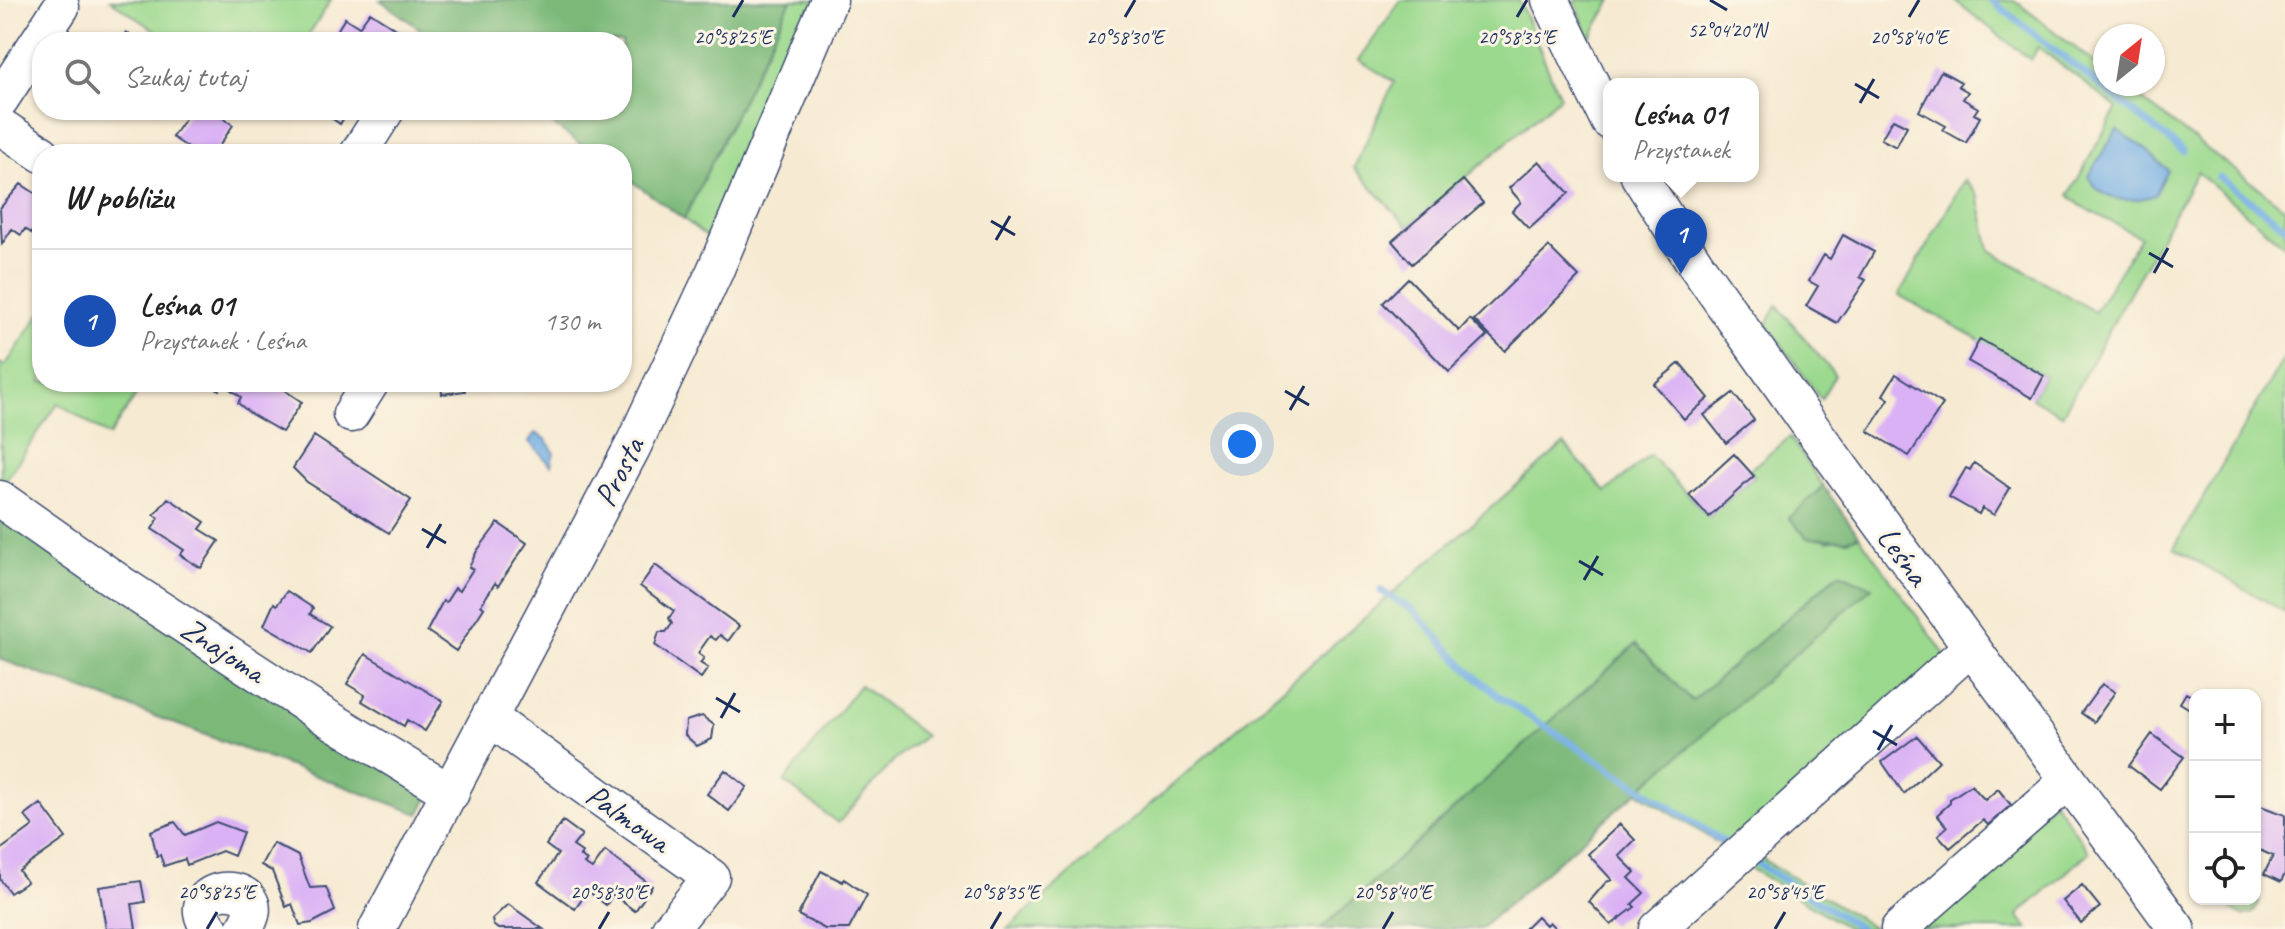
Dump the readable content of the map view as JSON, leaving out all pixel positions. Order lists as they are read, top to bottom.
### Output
{
  "streets": {
    "street": [
      "Prosta",
      "Leśna",
      "Znajoma",
      "Palmowa"
    ]
  },
  "crossings": [
    ["Prosta", "Znajoma"],
    ["Prosta", "Palmowa"]
  ],
  "north": "top right",
  "page": {
    "search": "Szukaj tutaj",
    "popup": ["Leśna 01", "Przystanek"],
    "heading": "W pobliżu",
    "pins": "1",
    "list": [
      {
        "mark": "1",
        "name": "Leśna 01",
        "note": "Przystanek · Leśna",
        "value": "130 m"
      }
    ],
    "map_buttons": ["+", "−"]
  },
  "coordinates": [
    "52°04'20\"N",
    "20°58'25\"E",
    "20°58'30\"E",
    "20°58'35\"E",
    "20°58'40\"E",
    "20°58'45\"E"
  ]
}
